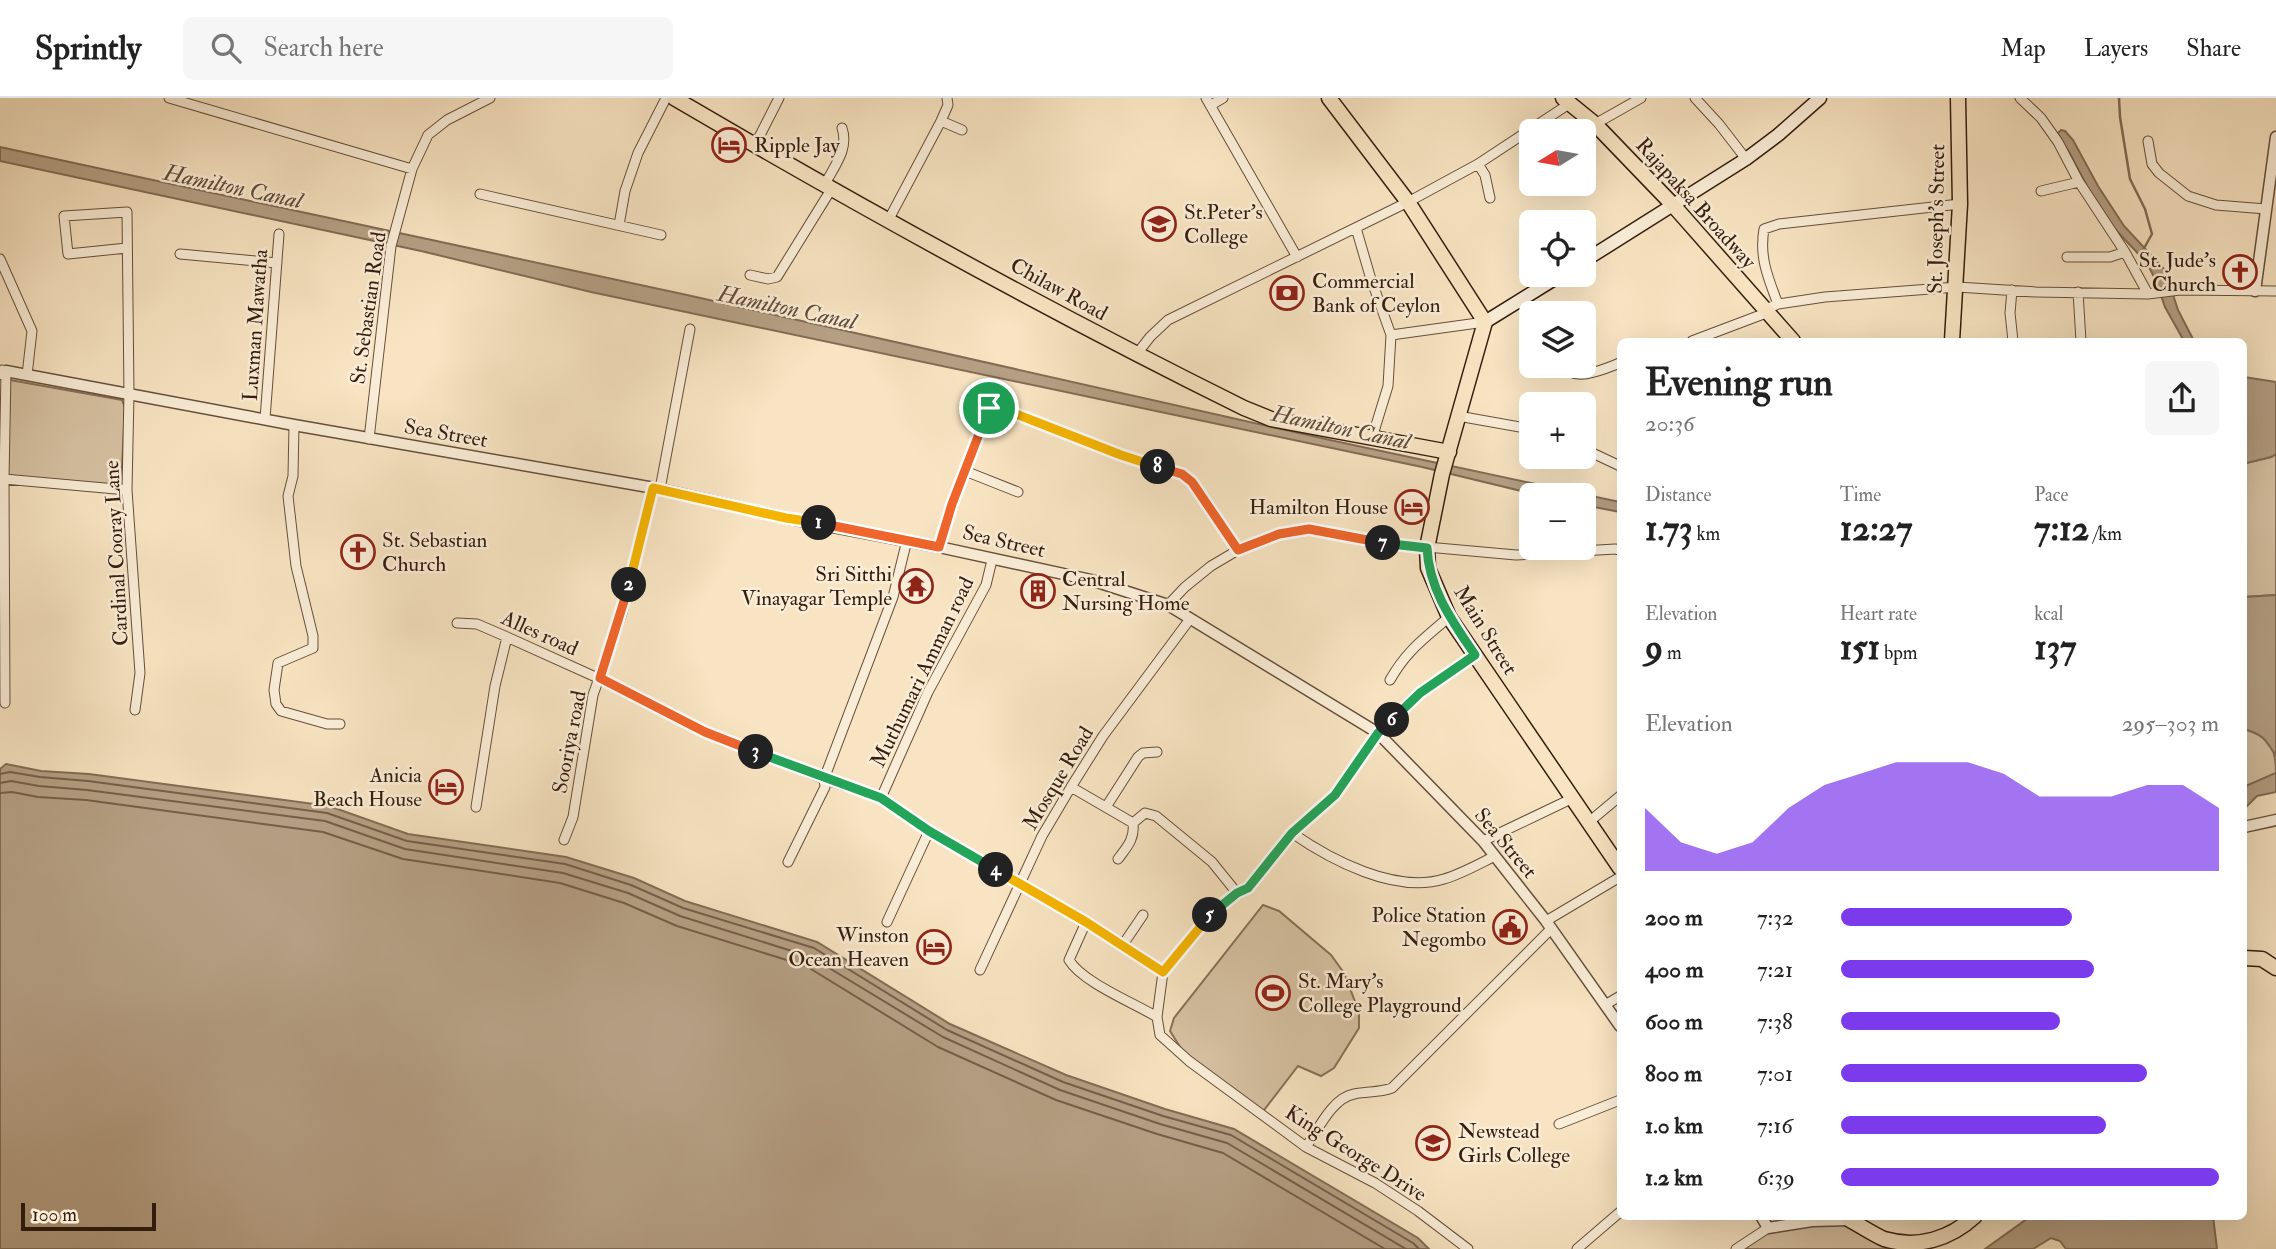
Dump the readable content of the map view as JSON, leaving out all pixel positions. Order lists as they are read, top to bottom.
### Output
{
  "streets": {
    "main road": [
      "Rajapaksa Broadway",
      "St. Joseph's Street",
      "Chilaw Road",
      "Main Street"
    ],
    "street": [
      "St. Sebastian Road",
      "Luxman Mawatha",
      "Sea Street",
      "Cardinal Cooray Lane",
      "Alles road",
      "Muthumari Amman road",
      "Sooriya road",
      "Mosque Road",
      "King George Drive"
    ]
  },
  "crossings": [
    ["Chilaw Road", "Main Street"],
    ["St. Sebastian Road", "Sea Street"],
    ["Luxman Mawatha", "Sea Street"],
    ["Sea Street", "Cardinal Cooray Lane"],
    ["Sea Street", "Muthumari Amman road"],
    ["Sea Street", "Sooriya road"],
    ["Sea Street", "Mosque Road"],
    ["Alles road", "Muthumari Amman road"],
    ["Alles road", "Sooriya road"],
    ["Alles road", "Mosque Road"]
  ],
  "water": ["Hamilton Canal"],
  "places": {
    "hotel": [
      "Ripple Jay",
      "Hamilton House",
      "Anicia Beach House",
      "Winston Ocean Heaven"
    ],
    "school or university": ["St.Peter's College", "Newstead Girls College"],
    "church": ["St. Jude's Church", "St. Sebastian Church"],
    "bank": ["Commercial Bank of Ceylon"],
    "temple": ["Sri Sitthi Vinayagar Temple"],
    "building": ["Central Nursing Home"],
    "public building": ["Police Station Negombo"],
    "sports": ["St. Mary's College Playground"]
  },
  "scale_bar": "100 m",
  "north": "left",
  "page": {
    "header": "Sprintly",
    "search": "Search here",
    "nav": ["Map", "Layers", "Share"],
    "map_buttons": ["+", "−"],
    "heading": ["Evening run", "20:36"],
    "pins": [
      "8",
      "1",
      "7",
      "2",
      "6",
      "3",
      "4",
      "5"
    ],
    "stats": [
      ["Distance", "1.73 km"],
      ["Time", "12:27"],
      ["Pace", "7:12 /km"],
      ["Elevation", "9 m"],
      ["Heart rate", "151 bpm"],
      ["kcal", "137"]
    ],
    "chart": ["Elevation", "295–303 m"],
    "list": [
      {
        "name": "200 m",
        "note": "7:32"
      },
      {
        "name": "400 m",
        "note": "7:21"
      },
      {
        "name": "600 m",
        "note": "7:38"
      },
      {
        "name": "800 m",
        "note": "7:01"
      },
      {
        "name": "1.0 km",
        "note": "7:16"
      },
      {
        "name": "1.2 km",
        "note": "6:39"
      }
    ],
    "scale": "100 m"
  }
}
